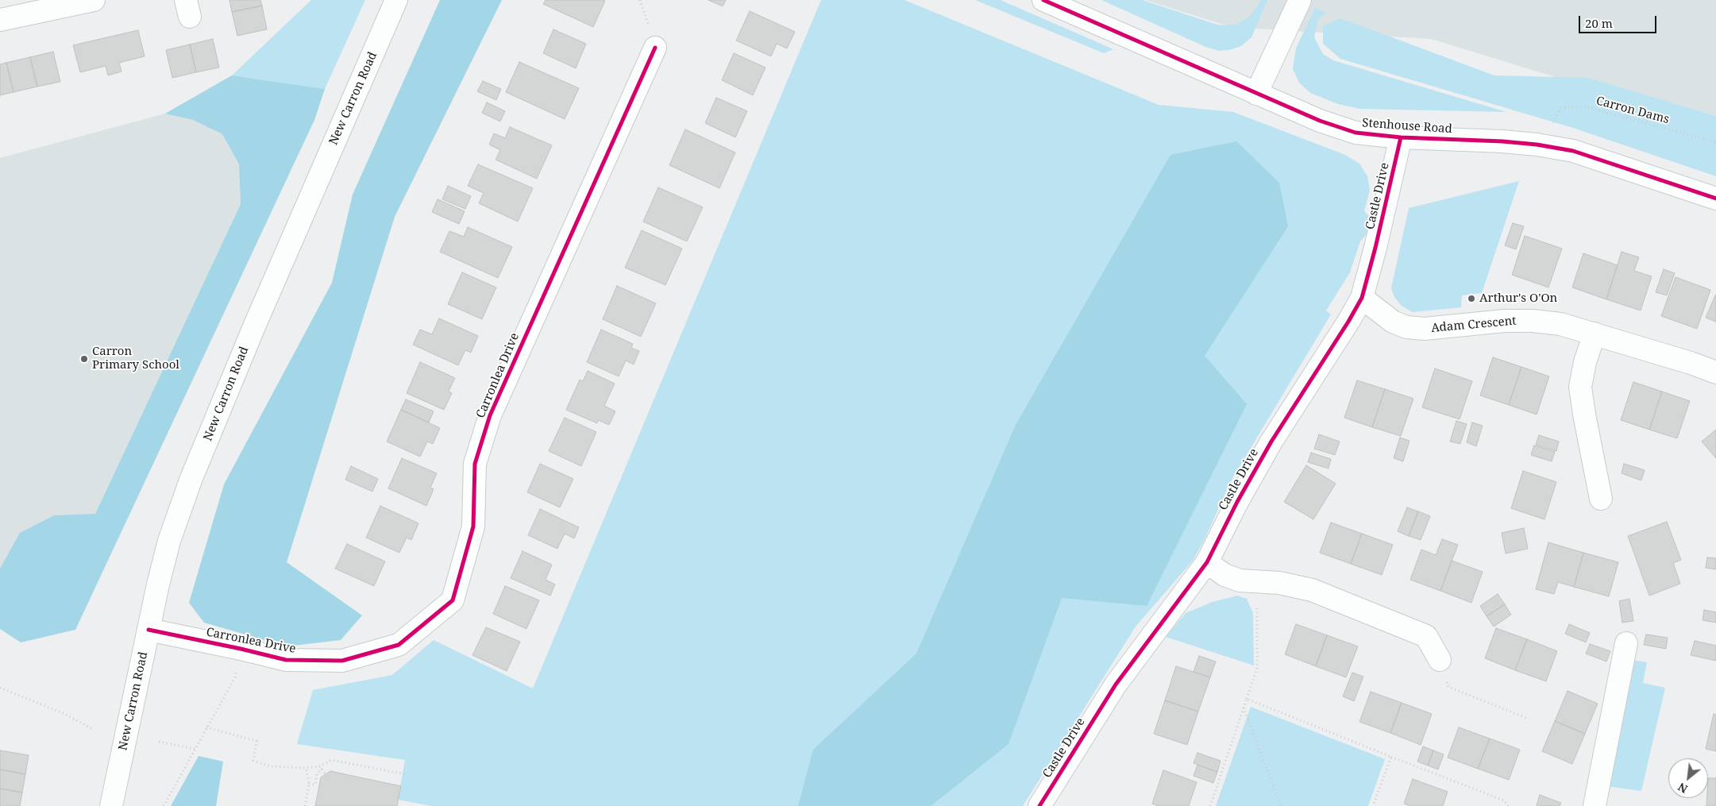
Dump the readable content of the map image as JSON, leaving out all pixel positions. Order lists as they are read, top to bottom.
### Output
{
  "streets": {
    "street": [
      "New Carron Road",
      "Stenhouse Road",
      "Castle Drive",
      "Adam Crescent",
      "Carronlea Drive"
    ],
    "path": ["Carron Dams"]
  },
  "crossings": [
    ["New Carron Road", "Carronlea Drive"],
    ["Stenhouse Road", "Castle Drive"],
    ["Castle Drive", "Adam Crescent"]
  ],
  "places": ["Arthur's O'On", "Carron Primary School"],
  "scale_bar": "20 m",
  "north": "bottom left"
}
